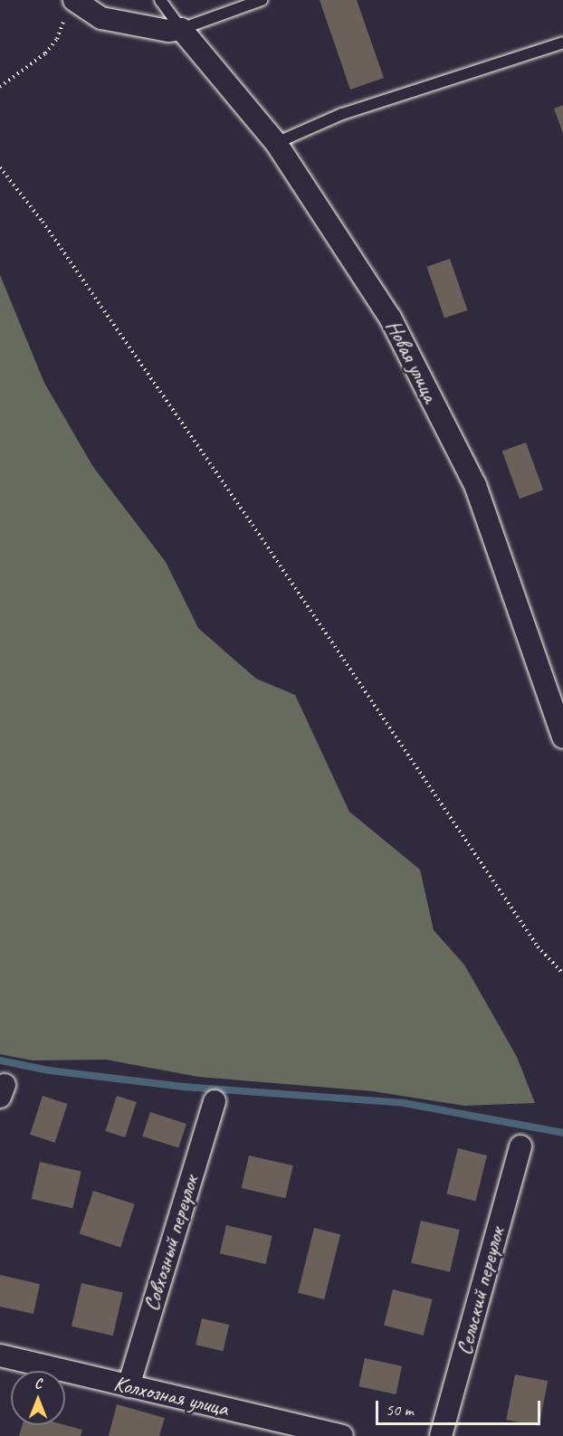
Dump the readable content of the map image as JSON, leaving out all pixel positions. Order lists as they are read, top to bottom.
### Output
{
  "streets": {
    "street": [
      "Новая улица",
      "Совхозный переулок",
      "Сельский переулок",
      "Колхозная улица"
    ]
  },
  "crossings": [
    ["Совхозный переулок", "Колхозная улица"]
  ],
  "scale_bar": "50 m",
  "north": "top"
}
